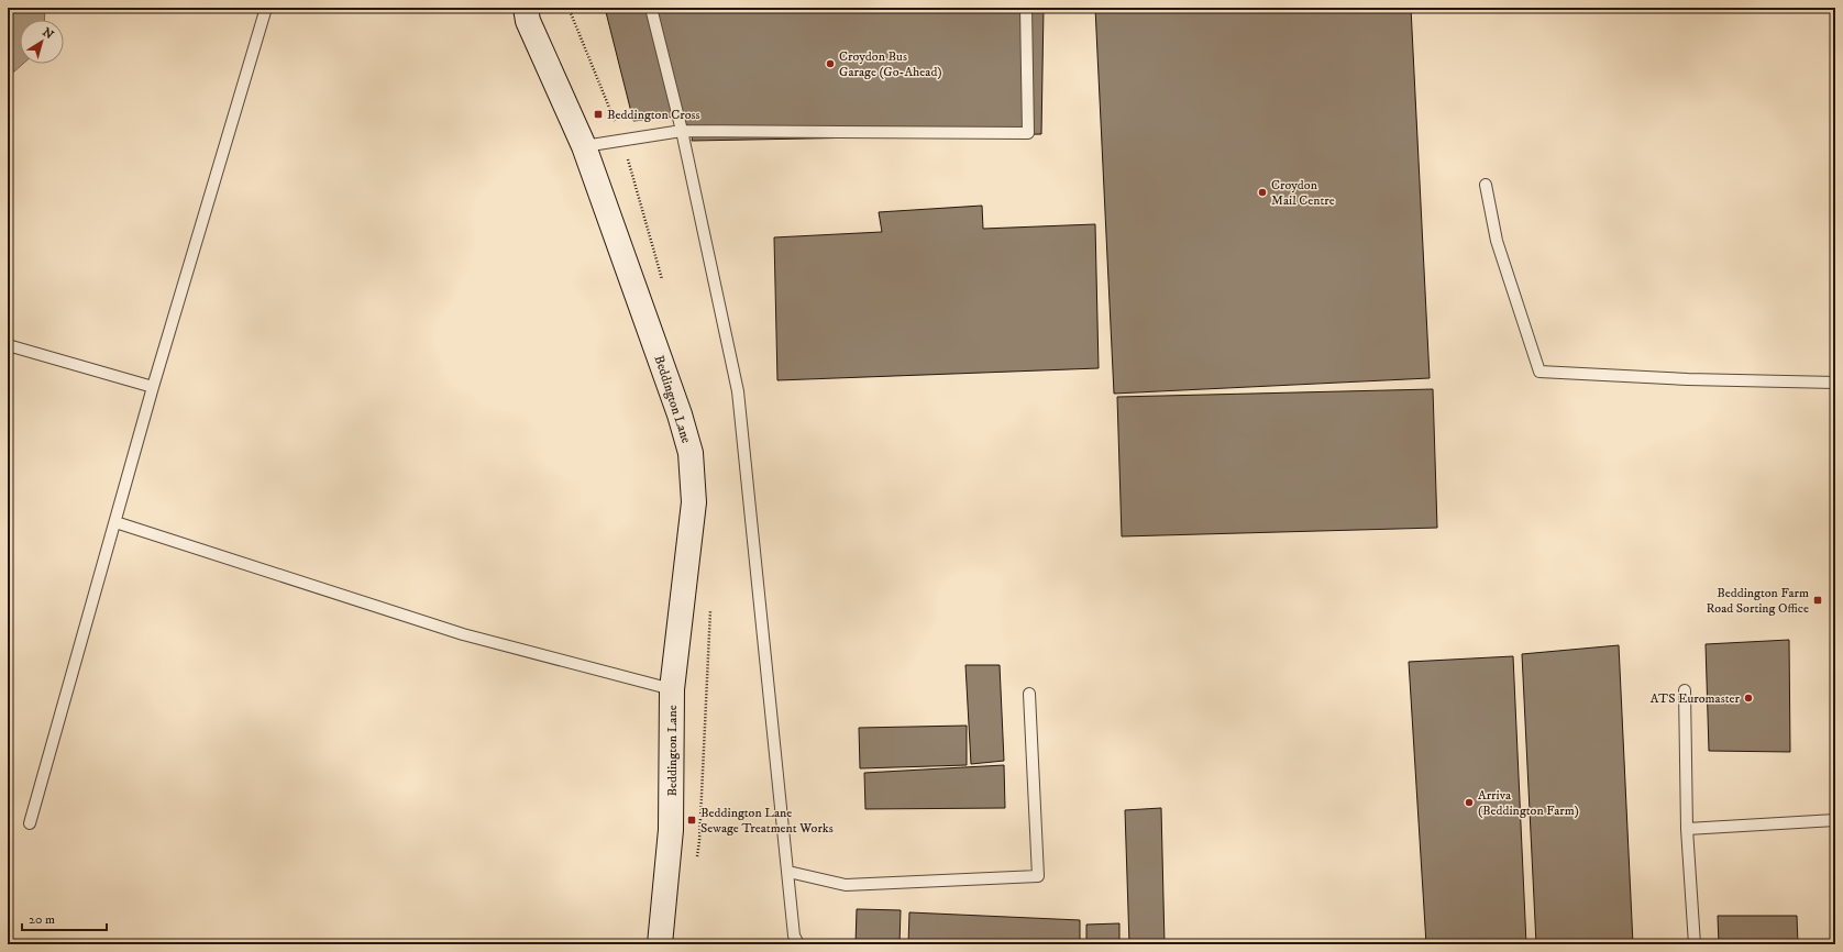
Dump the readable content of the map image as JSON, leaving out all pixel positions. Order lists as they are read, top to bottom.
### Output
{
  "streets": {
    "main road": ["Beddington Lane"]
  },
  "places": {
    "other": [
      "Croydon Bus Garage (Go-Ahead)",
      "Croydon Mail Centre",
      "ATS Euromaster",
      "Arriva (Beddington Farm)"
    ],
    "transit": ["Beddington Cross", "Beddington Farm Road Sorting Office", "Beddington Lane Sewage Treatment Works"]
  },
  "scale_bar": "20 m",
  "north": "top right"
}
